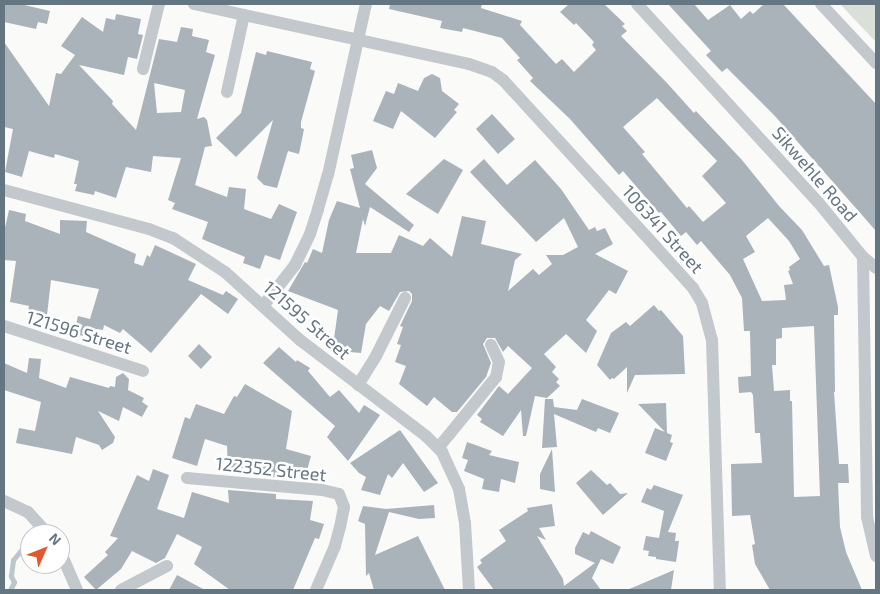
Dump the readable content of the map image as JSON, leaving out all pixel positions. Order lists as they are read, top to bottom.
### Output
{
  "streets": {
    "street": [
      "Sikwehle Road",
      "106341 Street",
      "121595 Street",
      "121596 Street",
      "122352 Street"
    ]
  },
  "north": "top right"
}
